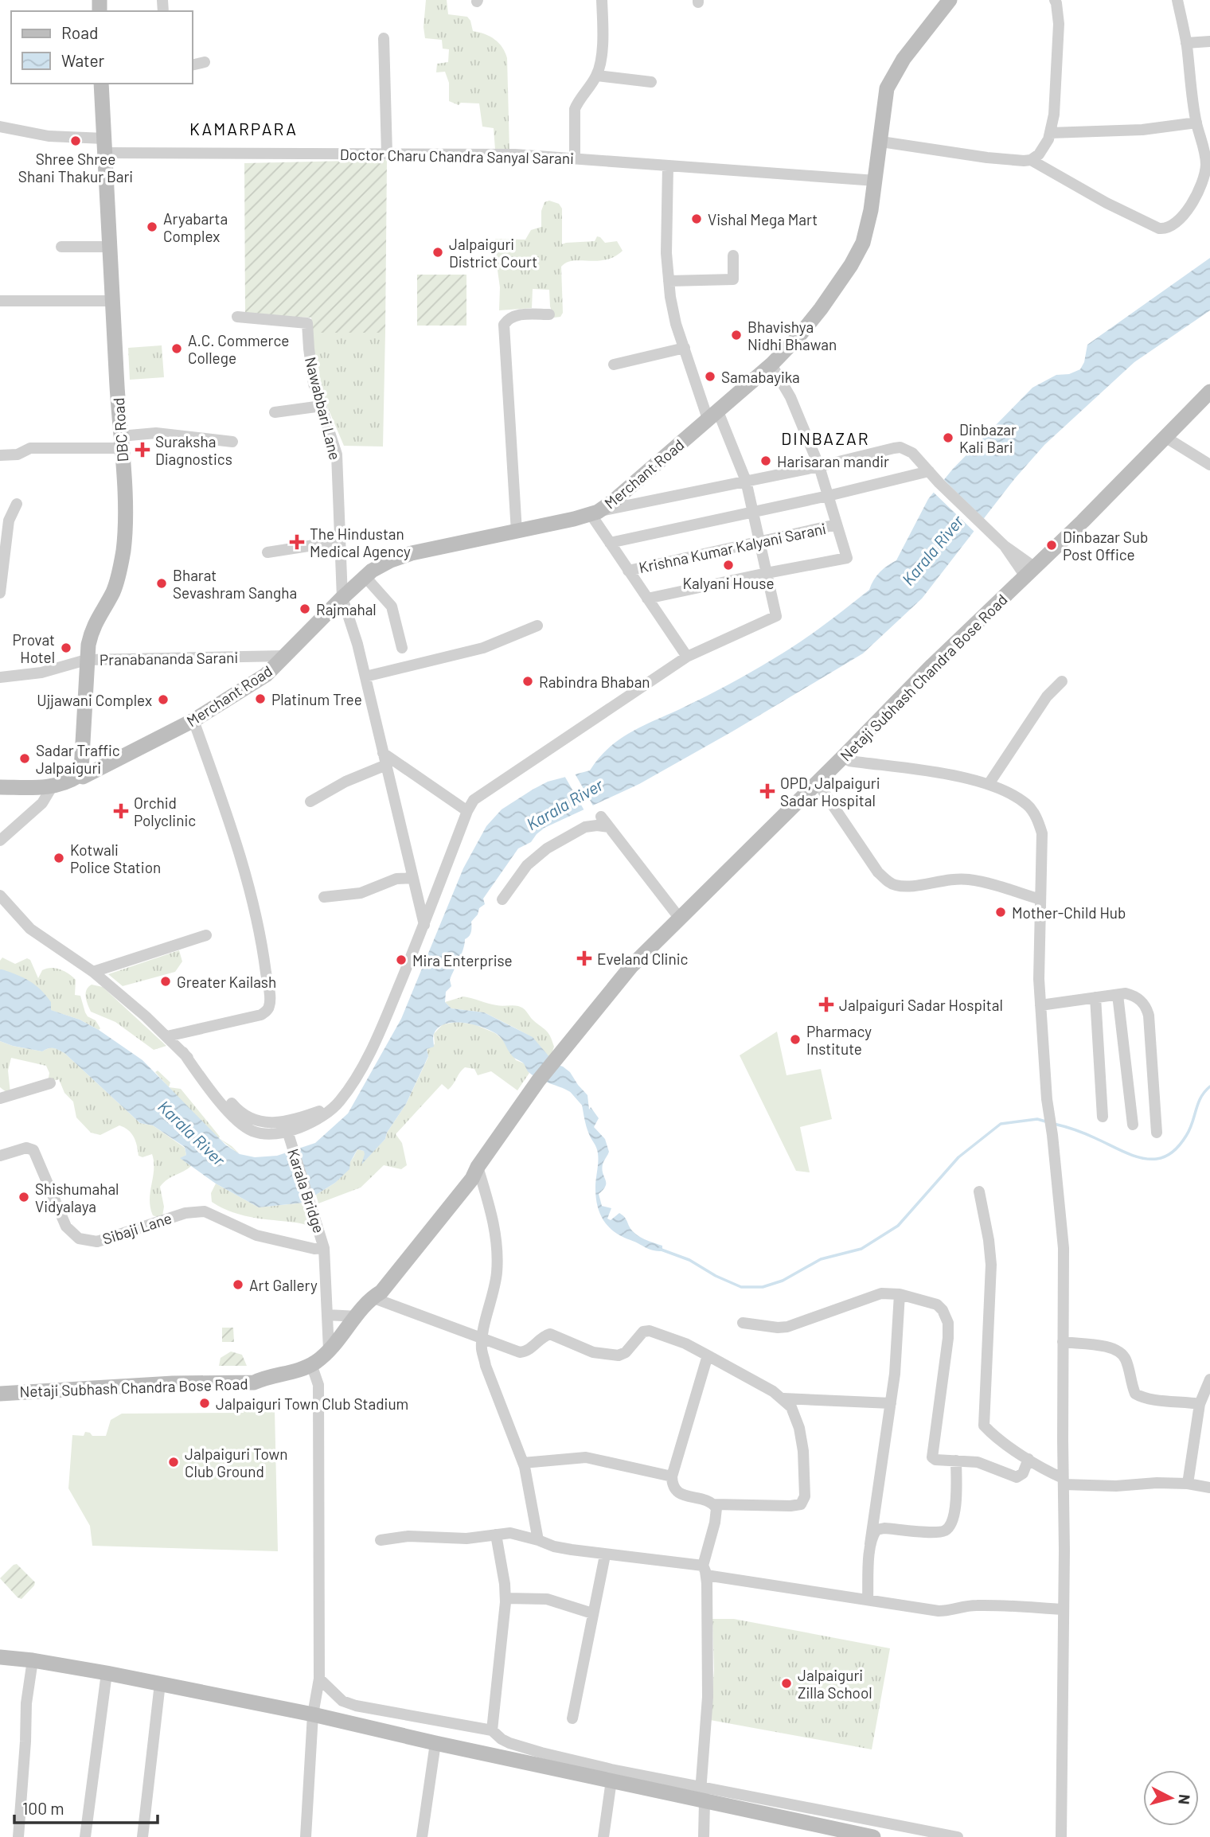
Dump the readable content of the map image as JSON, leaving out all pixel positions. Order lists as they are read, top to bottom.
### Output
{
  "streets": {
    "street": [
      "Doctor Charu Chandra Sanyal Sarani",
      "Nawabbari Lane",
      "DBC Road",
      "Merchant Road",
      "Krishna Kumar Kalyani Sarani",
      "Pranabananda Sarani",
      "Netaji Subhash Chandra Bose Road",
      "Karala Bridge",
      "Sibaji Lane"
    ]
  },
  "crossings": [
    ["Doctor Charu Chandra Sanyal Sarani", "DBC Road"],
    ["Doctor Charu Chandra Sanyal Sarani", "Merchant Road"],
    ["Nawabbari Lane", "Merchant Road"],
    ["DBC Road", "Merchant Road"],
    ["DBC Road", "Pranabananda Sarani"],
    ["Merchant Road", "Pranabananda Sarani"],
    ["Netaji Subhash Chandra Bose Road", "Karala Bridge"],
    ["Karala Bridge", "Sibaji Lane"]
  ],
  "districts": ["KAMARPARA", "DINBAZAR"],
  "water": ["Karala River"],
  "places": {
    "other": [
      "Shree Shree Shani Thakur Bari",
      "Vishal Mega Mart",
      "Aryabarta Complex",
      "Jalpaiguri District Court",
      "Bhavishya Nidhi Bhawan",
      "A.C. Commerce College",
      "Samabayika",
      "Dinbazar Kali Bari",
      "Harisaran mandir",
      "Dinbazar Sub Post Office",
      "Kalyani House",
      "Bharat Sevashram Sangha",
      "Rajmahal",
      "Provat Hotel",
      "Rabindra Bhaban",
      "Platinum Tree",
      "Ujjawani Complex",
      "Sadar Traffic Jalpaiguri",
      "Kotwali Police Station",
      "Mother-Child Hub",
      "Mira Enterprise",
      "Greater Kailash",
      "Pharmacy Institute",
      "Shishumahal Vidyalaya",
      "Art Gallery",
      "Jalpaiguri Town Club Stadium",
      "Jalpaiguri Town Club Ground",
      "Jalpaiguri Zilla School"
    ],
    "health": [
      "Suraksha Diagnostics",
      "The Hindustan Medical Agency",
      "OPD, Jalpaiguri Sadar Hospital",
      "Orchid Polyclinic",
      "Eveland Clinic",
      "Jalpaiguri Sadar Hospital"
    ]
  },
  "legend": ["Road", "Water"],
  "scale_bar": "100 m",
  "north": "right"
}
